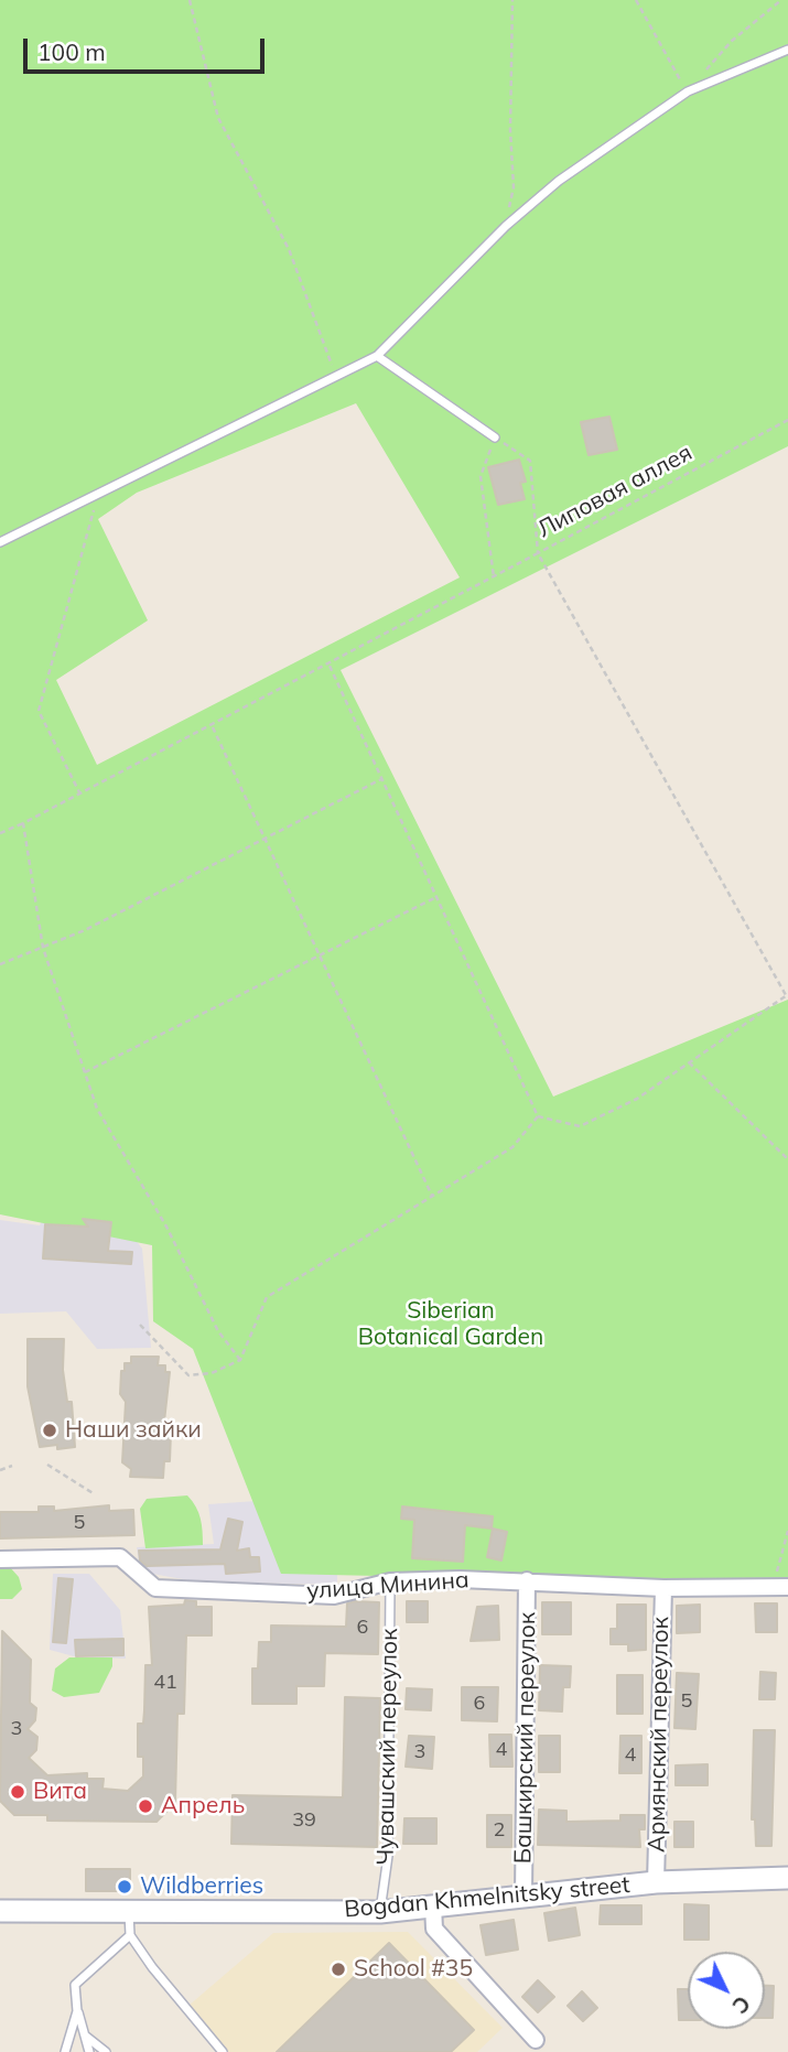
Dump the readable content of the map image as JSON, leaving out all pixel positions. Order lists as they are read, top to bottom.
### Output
{
  "streets": {
    "street": [
      "улица Минина",
      "Армянский переулок",
      "Башкирский переулок",
      "Bogdan Khmelnitsky street"
    ],
    "lane": ["Чувашский переулок"],
    "path": ["Липовая аллея"]
  },
  "crossings": [
    ["улица Минина", "Армянский переулок"],
    ["улица Минина", "Башкирский переулок"],
    ["улица Минина", "Чувашский переулок"],
    ["Армянский переулок", "Bogdan Khmelnitsky street"],
    ["Башкирский переулок", "Bogdan Khmelnitsky street"],
    ["Чувашский переулок", "Bogdan Khmelnitsky street"]
  ],
  "parks": ["Siberian Botanical Garden"],
  "places": [
    "Наши зайки",
    "Вита",
    "Апрель",
    "Wildberries",
    "School #35"
  ],
  "house_numbers": [
    "5",
    "6",
    "41",
    "5",
    "6",
    "3",
    "4",
    "3",
    "4",
    "39",
    "2"
  ],
  "scale_bar": "100 m",
  "north": "bottom right"
}
